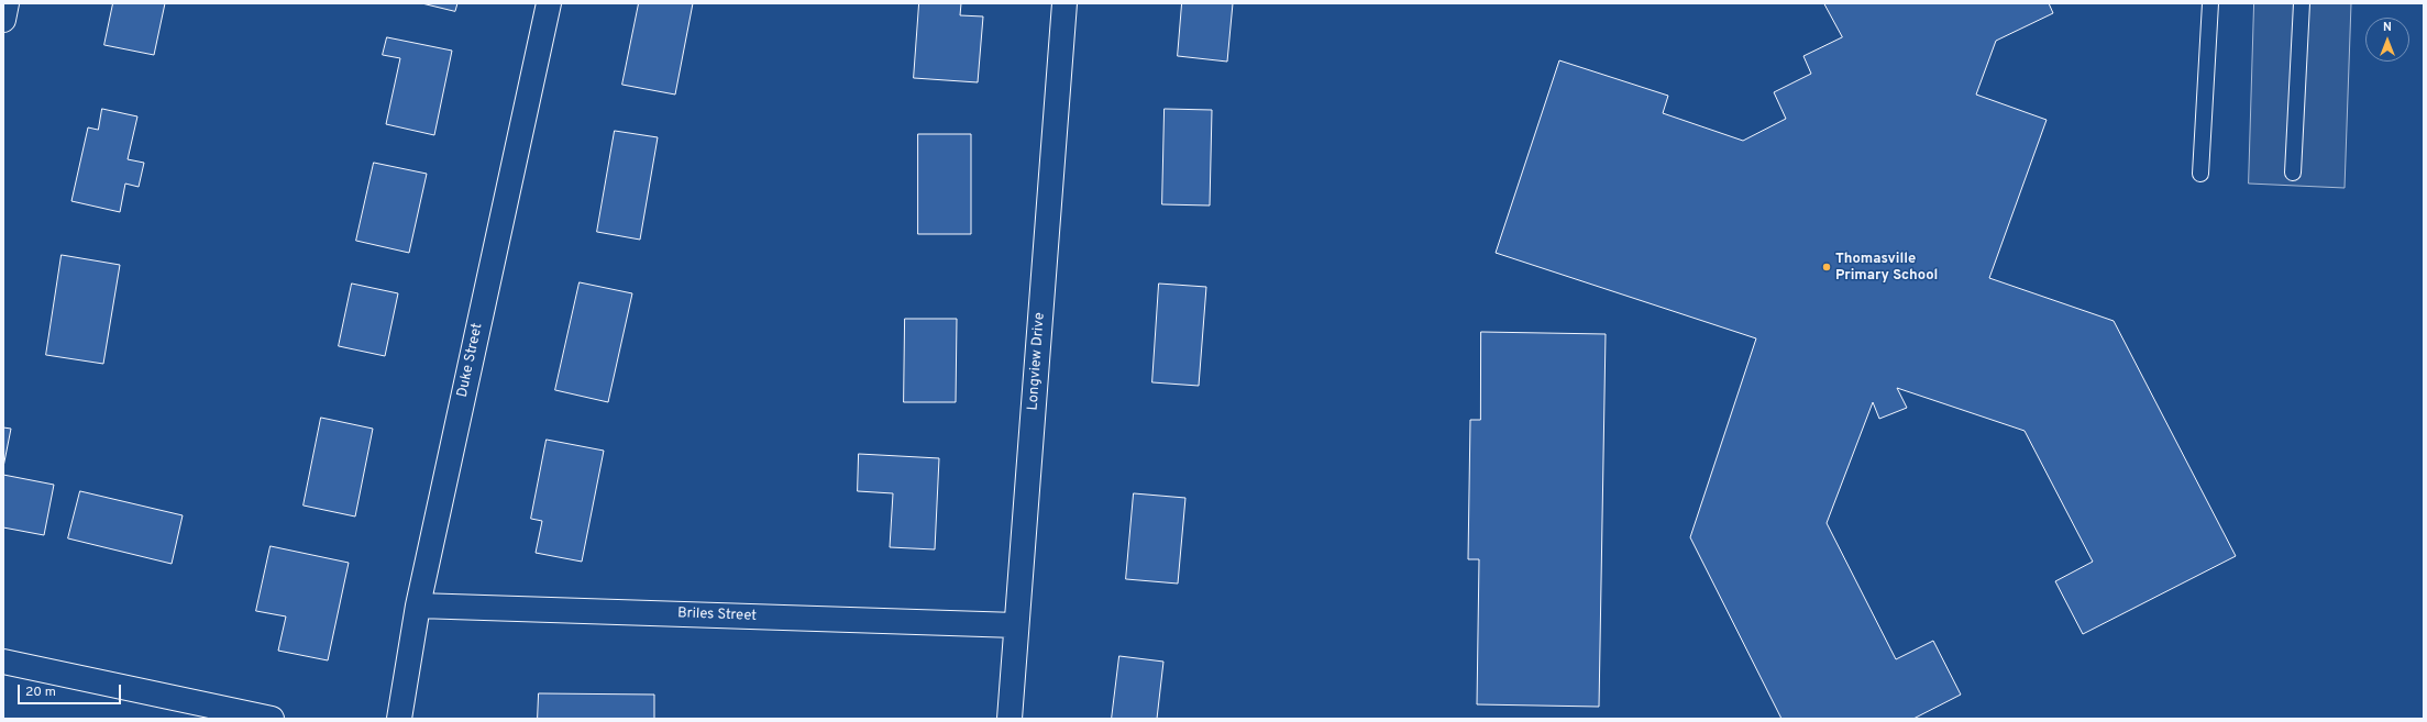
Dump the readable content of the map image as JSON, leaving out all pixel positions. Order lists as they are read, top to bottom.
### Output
{
  "streets": {
    "street": ["Duke Street", "Longview Drive", "Briles Street"]
  },
  "crossings": [
    ["Duke Street", "Briles Street"],
    ["Longview Drive", "Briles Street"]
  ],
  "places": ["Thomasville Primary School"],
  "scale_bar": "20 m",
  "north": "top"
}
